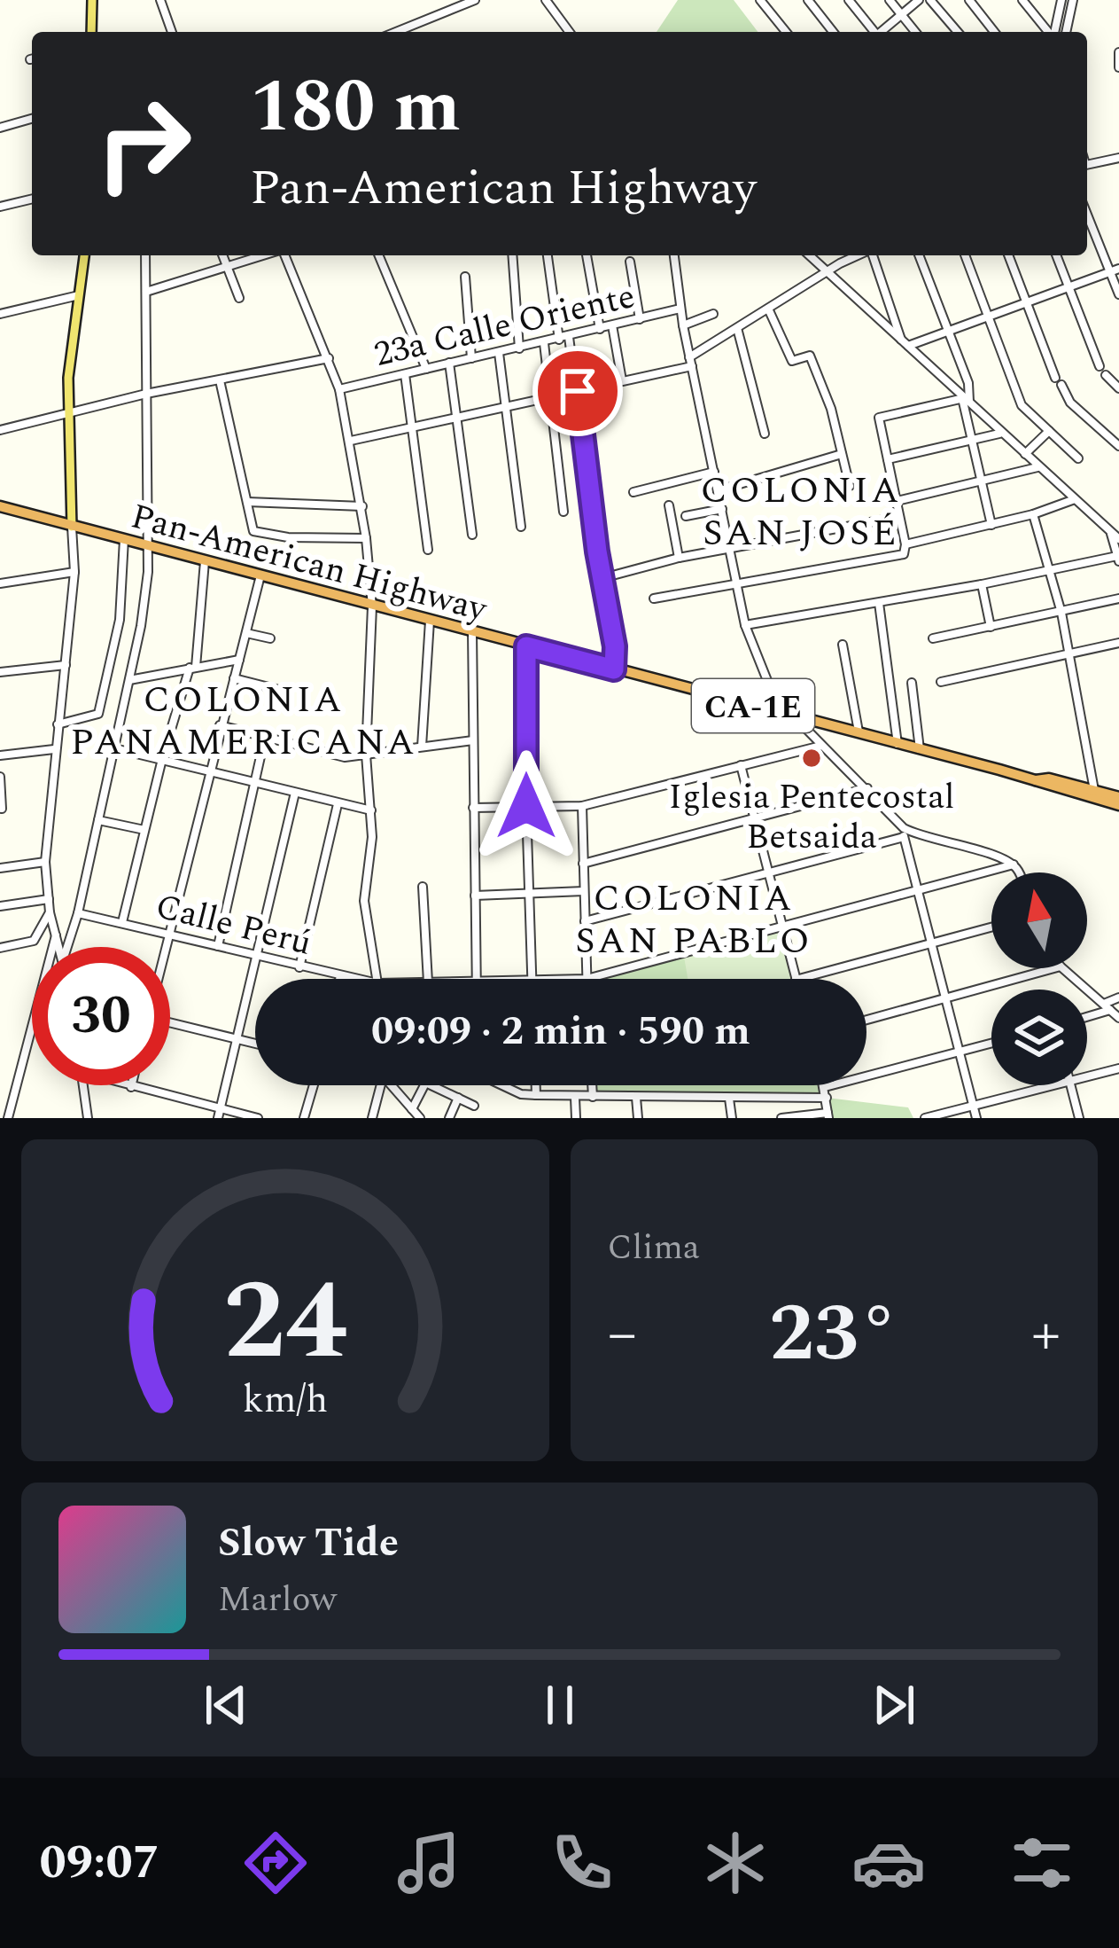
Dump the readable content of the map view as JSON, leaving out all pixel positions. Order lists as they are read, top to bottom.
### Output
{
  "streets": {
    "highway": ["Pan-American Highway", "CA-1E"],
    "street": ["23a Calle Oriente", "Calle Perú"]
  },
  "districts": ["COLONIA SAN JOSÉ", "COLONIA PANAMERICANA", "COLONIA SAN PABLO"],
  "places": ["Iglesia Pentecostal Betsaida"],
  "north": "top",
  "page": {
    "turn": ["180 m", "Pan-American Highway"],
    "limit": "30",
    "trip": "09:09 · 2 min · 590 m",
    "tile": "Clima",
    "heat": ["−", "23°", "+"],
    "song": ["Slow Tide", "Marlow"],
    "tabs": "09:07",
    "gauge": ["24", "km/h"]
  }
}
